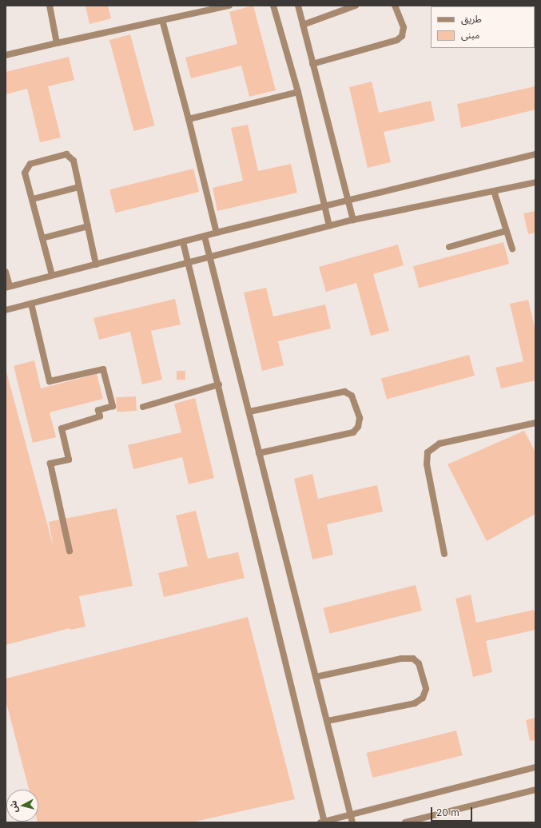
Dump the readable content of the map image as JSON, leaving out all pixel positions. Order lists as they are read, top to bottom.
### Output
{
  "legend": ["طريق", "مبنى"],
  "scale_bar": "20 m",
  "north": "left"
}
